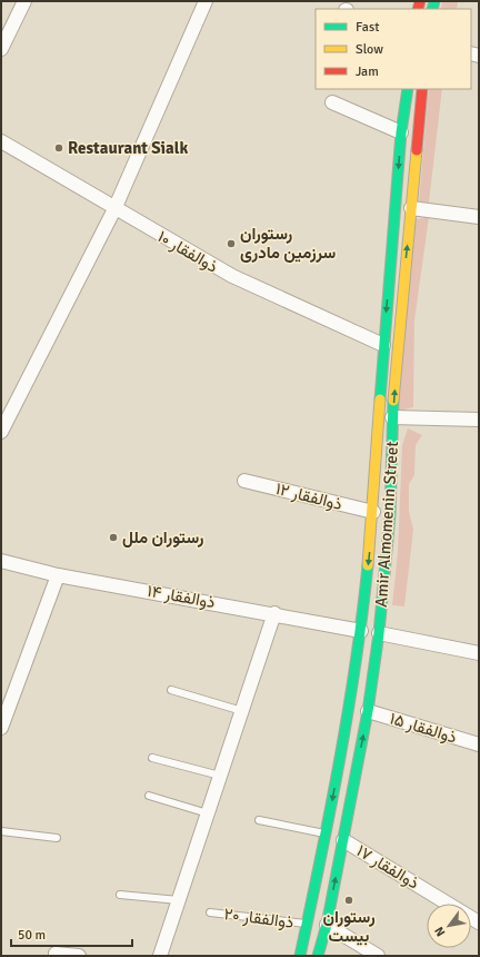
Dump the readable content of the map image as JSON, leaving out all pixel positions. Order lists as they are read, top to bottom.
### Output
{
  "streets": {
    "main road": ["Amir Almomenin Street"],
    "street": [
      "ذوالفقار ۱۰",
      "ذوالفقار ۱۲",
      "ذوالفقار ۱۴",
      "ذوالفقار ۱۵",
      "ذوالفقار ۱۷"
    ],
    "lane": ["ذوالفقار ۲۰"]
  },
  "crossings": [
    ["ذوالفقار ۱۰", "Amir Almomenin Street"],
    ["ذوالفقار ۱۲", "Amir Almomenin Street"],
    ["Amir Almomenin Street", "ذوالفقار ۱۴"],
    ["Amir Almomenin Street", "ذوالفقار ۱۵"],
    ["Amir Almomenin Street", "ذوالفقار ۱۷"],
    ["Amir Almomenin Street", "ذوالفقار ۲۰"]
  ],
  "places": [
    "Restaurant Sialk",
    "رستوران سرزمین مادری",
    "رستوران ملل",
    "رستوران بیست"
  ],
  "legend": ["Fast", "Slow", "Jam"],
  "scale_bar": "50 m",
  "north": "bottom left"
}
